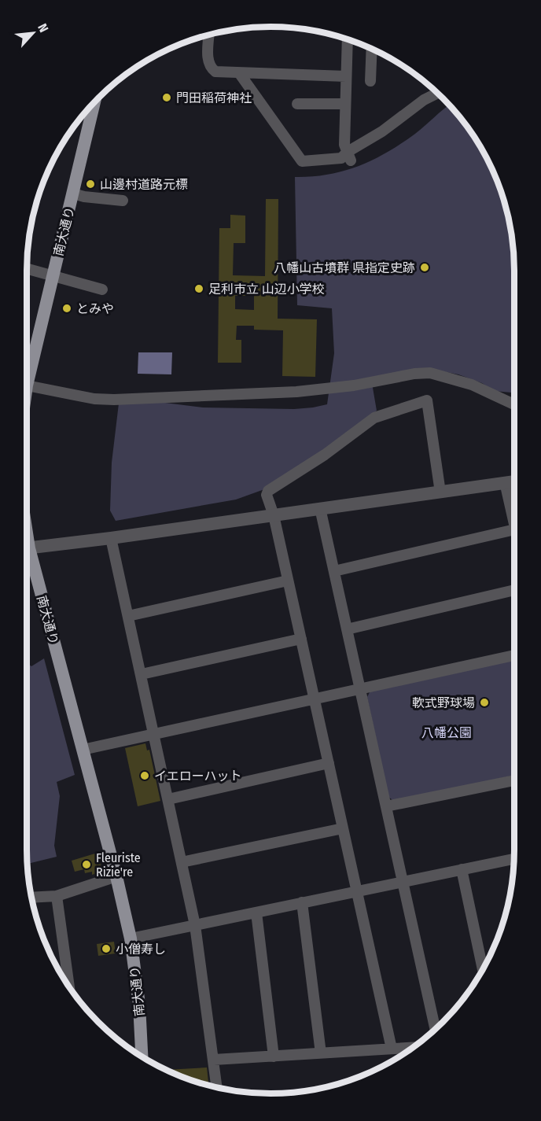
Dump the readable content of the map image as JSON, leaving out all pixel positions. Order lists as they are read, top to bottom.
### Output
{
  "streets": {
    "main road": ["南大通り"]
  },
  "parks": ["八幡公園"],
  "places": [
    "門田稲荷神社",
    "山邊村道路元標",
    "八幡山古墳群 県指定史跡",
    "足利市立 山辺小学校",
    "とみや",
    "軟式野球場",
    "イエローハット",
    "Fleuriste Rizie're",
    "小僧寿し"
  ],
  "north": "top right"
}
